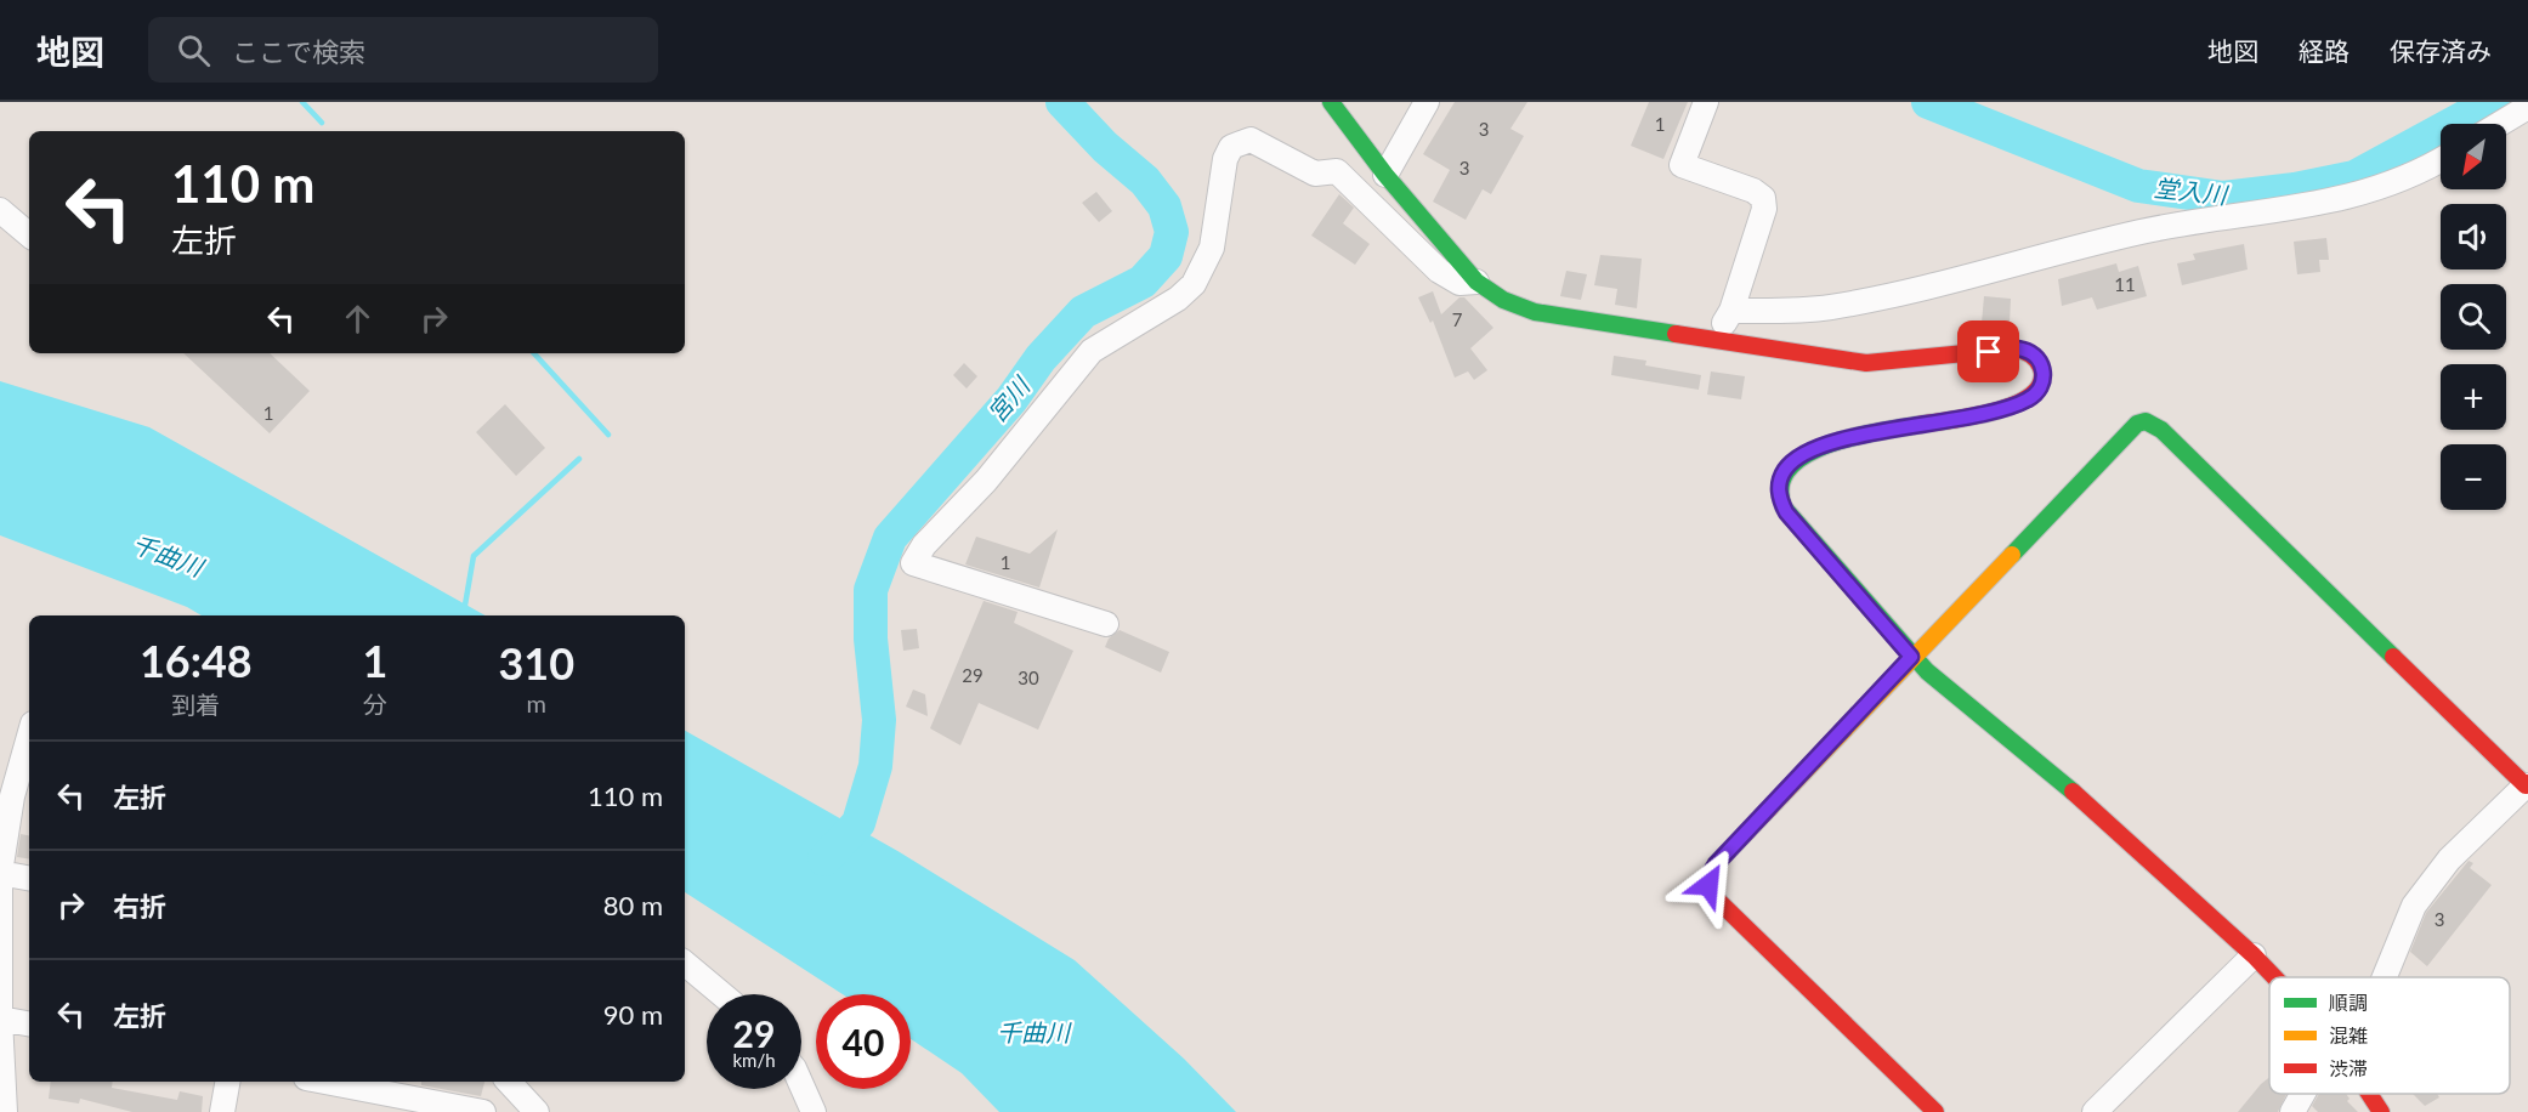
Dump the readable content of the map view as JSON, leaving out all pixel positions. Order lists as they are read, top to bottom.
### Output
{
  "water": ["堂入川", "宮川", "千曲川"],
  "house_numbers": [
    "1",
    "3",
    "3",
    "11",
    "7",
    "1",
    "1",
    "29",
    "30",
    "3"
  ],
  "legend": ["順調", "混雑", "渋滞"],
  "north": "bottom left",
  "page": {
    "header": "地図",
    "search": "ここで検索",
    "nav": ["地図", "経路", "保存済み"],
    "map_buttons": ["+", "−"],
    "turn": ["110 m", "左折"],
    "eta": [
      "16:48",
      "到着",
      "1",
      "分",
      "310",
      "m"
    ],
    "list": [
      {
        "name": "左折",
        "value": "110 m"
      },
      {
        "name": "右折",
        "value": "80 m"
      },
      {
        "name": "左折",
        "value": "90 m"
      }
    ],
    "speed": "29 km/h",
    "limit": "40"
  }
}
